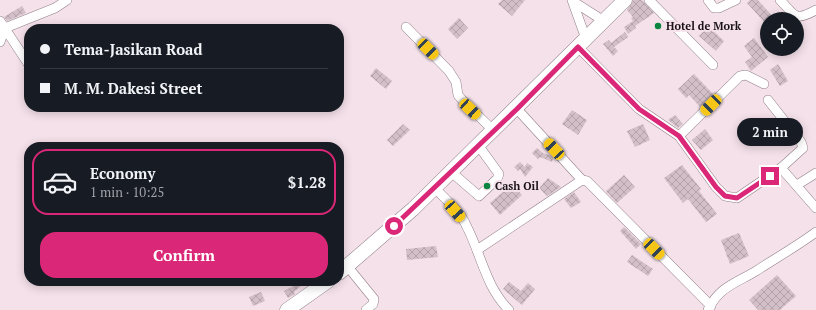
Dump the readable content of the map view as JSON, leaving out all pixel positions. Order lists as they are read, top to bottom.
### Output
{
  "places": ["Hotel de Mork", "Cash Oil"],
  "page": {
    "banner": ["Tema-Jasikan Road", "M. M. Dakesi Street"],
    "bubble": "2 min",
    "list": [
      {
        "name": "Economy",
        "note": "1 min · 10:25",
        "value": "$1.28"
      }
    ],
    "buttons": "Confirm"
  }
}
